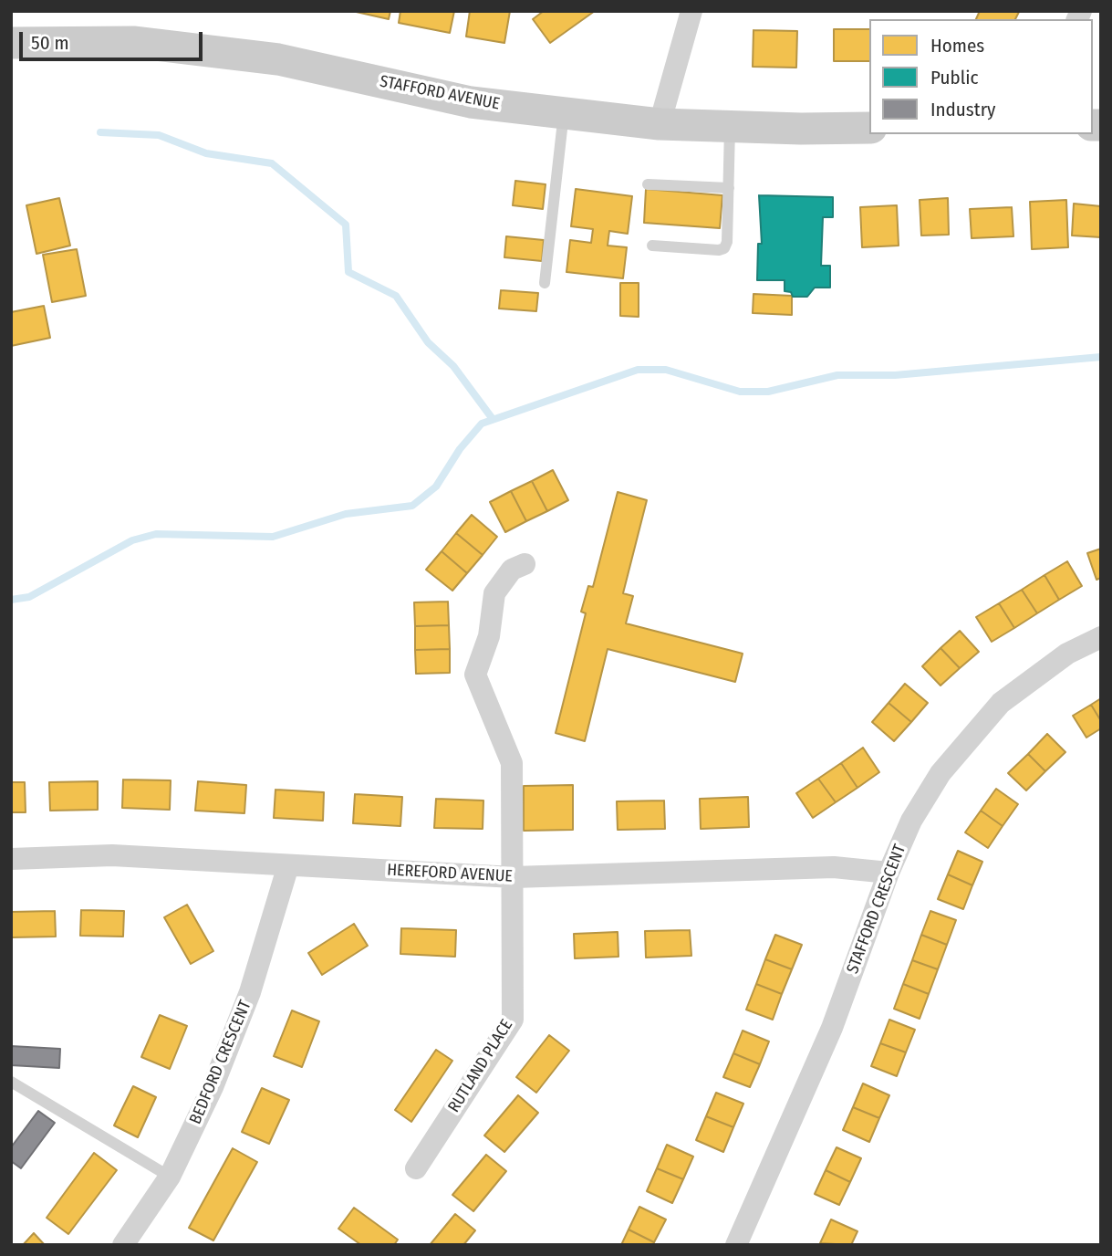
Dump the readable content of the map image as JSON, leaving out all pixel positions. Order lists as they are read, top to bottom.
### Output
{
  "streets": {
    "street": [
      "STAFFORD AVENUE",
      "HEREFORD AVENUE",
      "STAFFORD CRESCENT",
      "BEDFORD CRESCENT",
      "RUTLAND PLACE"
    ]
  },
  "crossings": [
    ["HEREFORD AVENUE", "STAFFORD CRESCENT"],
    ["HEREFORD AVENUE", "BEDFORD CRESCENT"],
    ["HEREFORD AVENUE", "RUTLAND PLACE"]
  ],
  "legend": ["Homes", "Public", "Industry"],
  "scale_bar": "50 m"
}
